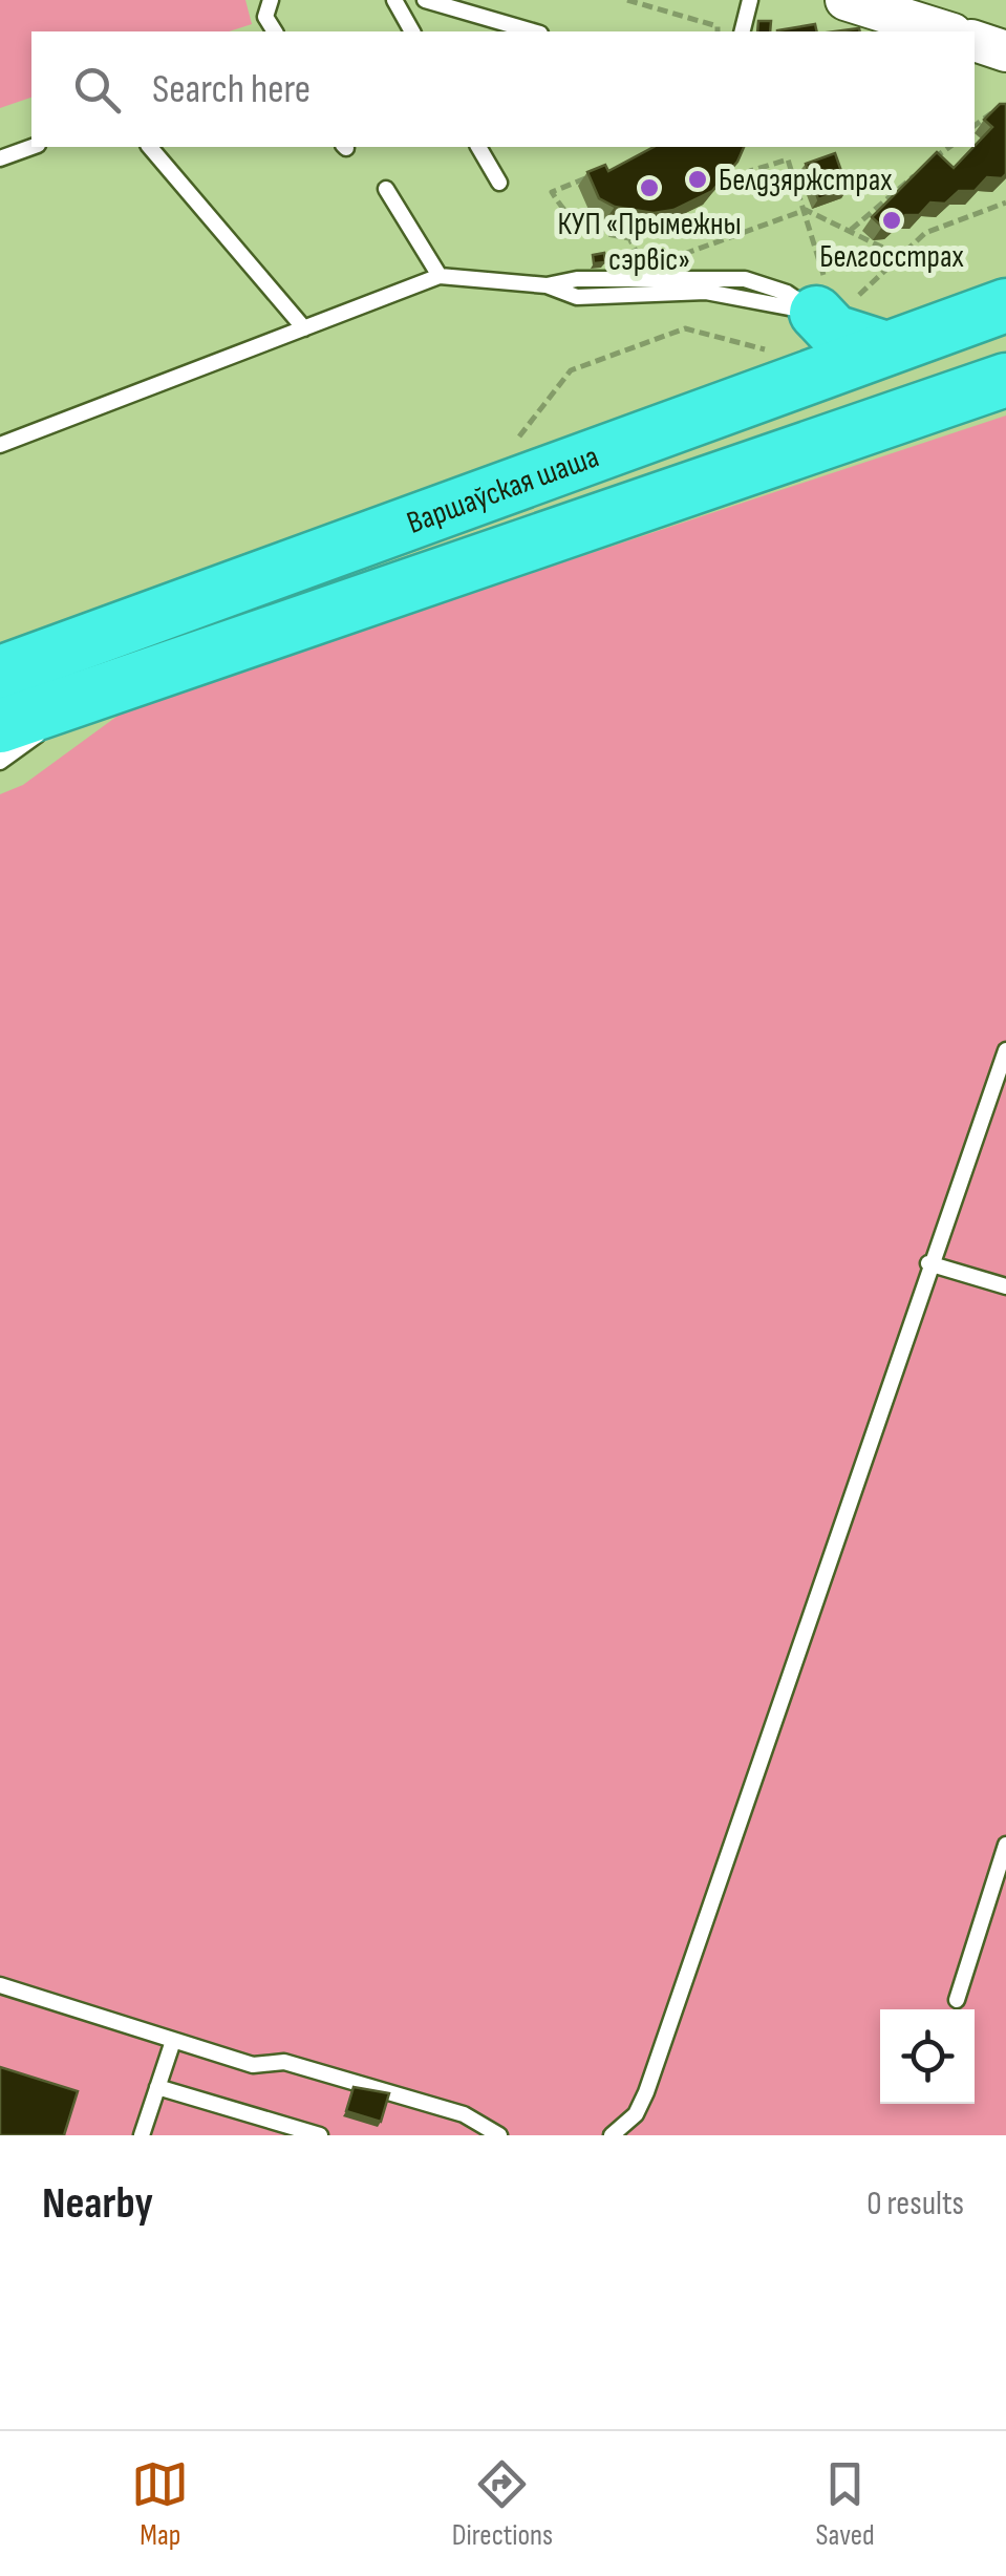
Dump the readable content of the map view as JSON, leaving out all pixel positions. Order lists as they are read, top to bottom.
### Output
{
  "streets": {
    "highway": ["Варшаўская шаша"]
  },
  "places": ["Белдзяржстрах", "КУП «Прымежны сэрвіс»", "Белгосстрах"],
  "page": {
    "search": "Search here",
    "heading": ["Nearby", "0 results"],
    "nav": ["Map", "Directions", "Saved"]
  }
}
